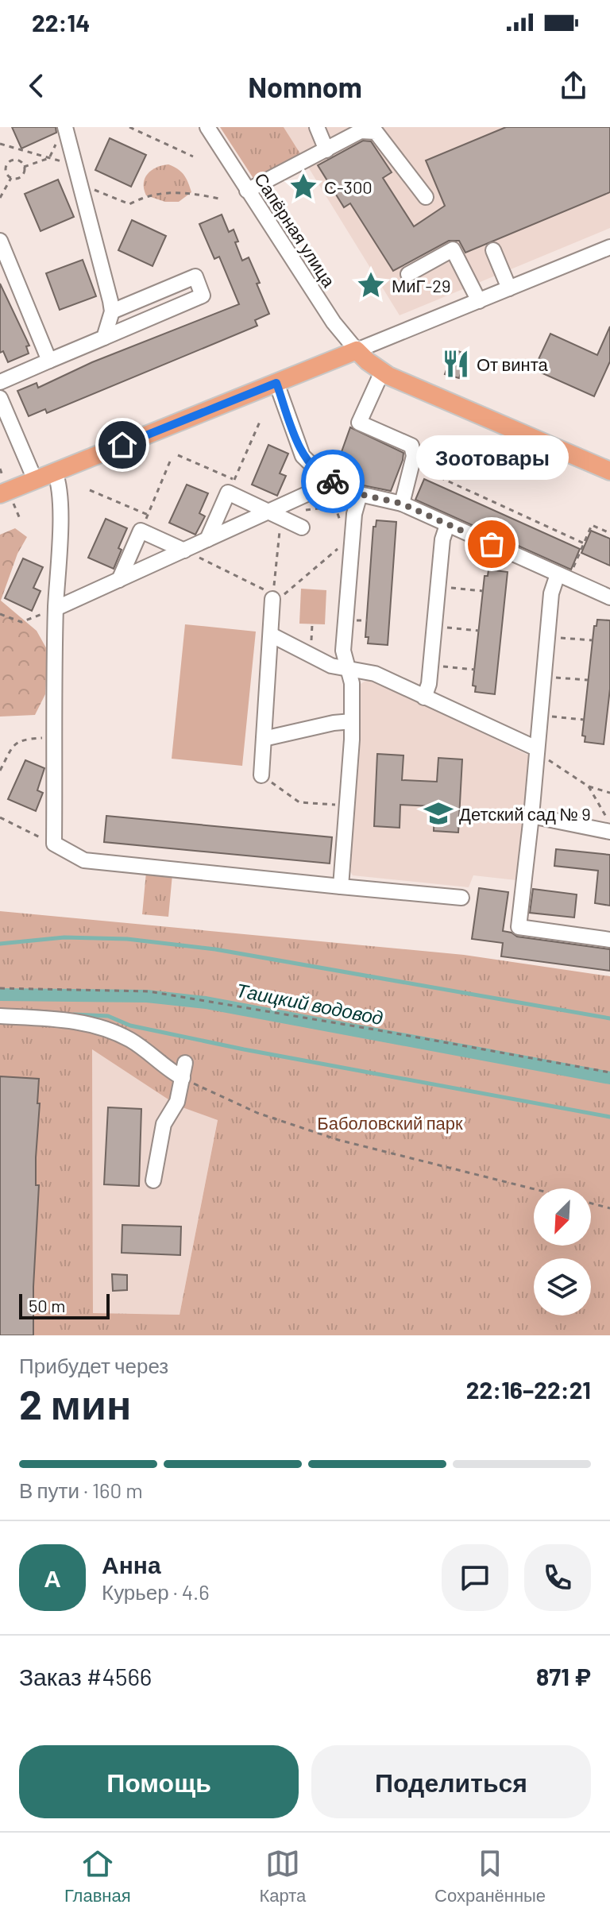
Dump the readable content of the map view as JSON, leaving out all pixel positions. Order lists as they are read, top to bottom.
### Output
{
  "streets": {
    "street": ["Сапёрная улица"]
  },
  "water": ["Таицкий водовод"],
  "parks": ["Баболовский парк"],
  "places": {
    "place": ["С-300", "МиГ-29"],
    "restaurant": ["От винта"],
    "other": ["Зоотовары"],
    "school or university": ["Детский сад № 9"]
  },
  "scale_bar": "50 m",
  "north": "bottom left",
  "page": {
    "status": "22:14",
    "header": "Nomnom",
    "bubble": "Зоотовары",
    "scale": "50 m",
    "heading": ["2 мин", "Прибудет через", "22:16–22:21"],
    "panel": [
      "Анна",
      "Курьер · 4.6",
      "Заказ #4566",
      "871 ₽"
    ],
    "bar": "В пути · 160 m",
    "round": "А",
    "buttons": ["Помощь", "Поделиться"],
    "tabs": ["Главная", "Карта", "Сохранённые"]
  }
}
